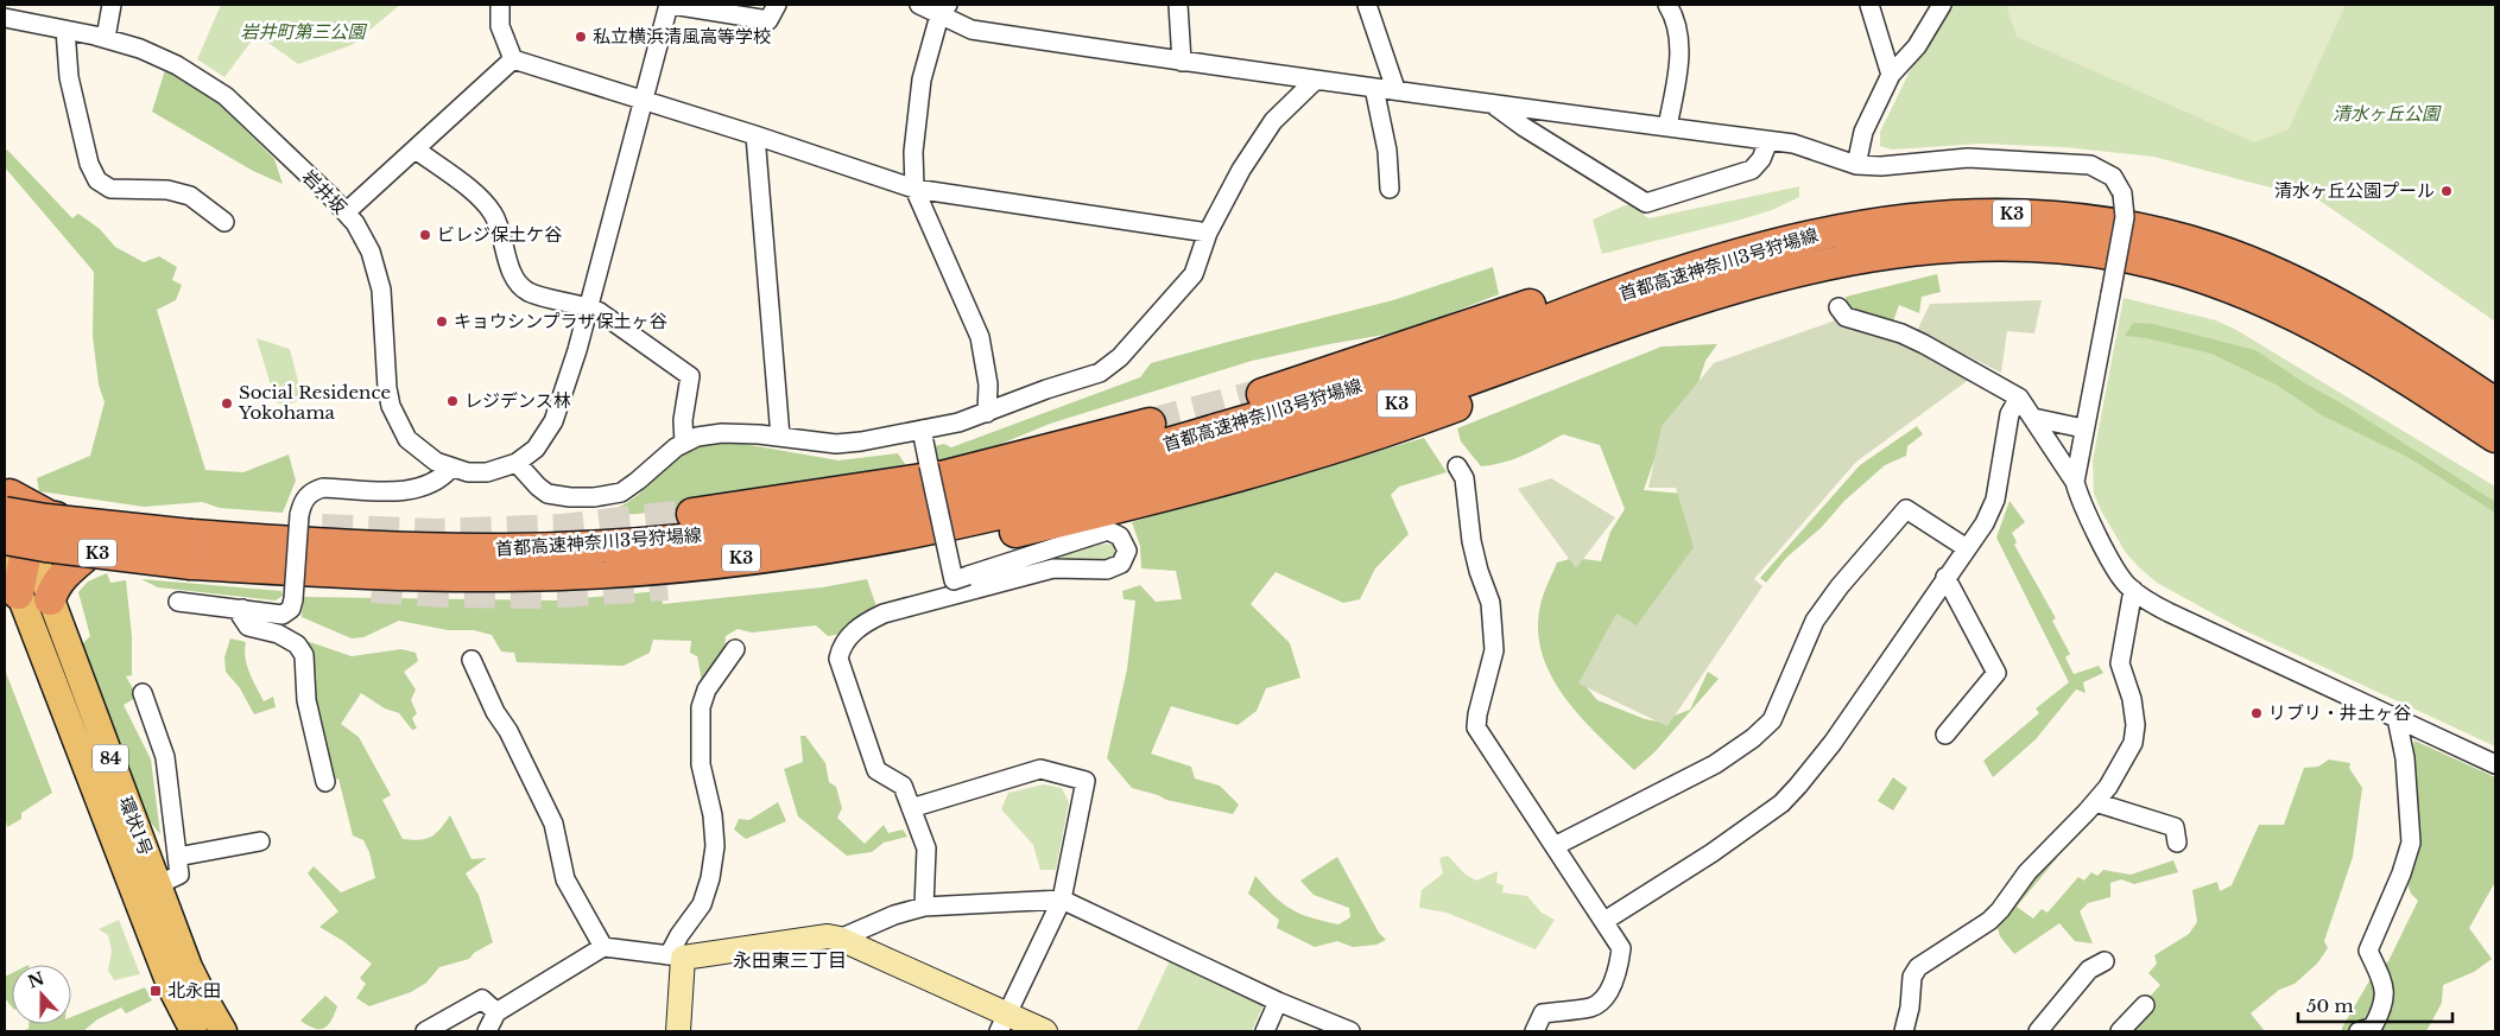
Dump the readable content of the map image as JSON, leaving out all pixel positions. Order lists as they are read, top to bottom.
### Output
{
  "streets": {
    "highway": ["K3", "首都高速神奈川3号狩場線"],
    "main road": ["84", "環状1号"],
    "street": ["岩井坂"]
  },
  "crossings": [
    ["首都高速神奈川3号狩場線", "環状1号"]
  ],
  "districts": ["永田東三丁目"],
  "parks": ["岩井町第三公園", "清水ヶ丘公園"],
  "places": {
    "other": [
      "私立横浜清風高等学校",
      "清水ヶ丘公園プール",
      "ビレジ保土ケ谷",
      "キョウシンプラザ保土ヶ谷",
      "レジデンス林",
      "Social Residence Yokohama",
      "リブリ・井土ヶ谷"
    ],
    "transit": ["北永田"]
  },
  "scale_bar": "50 m",
  "north": "top"
}
